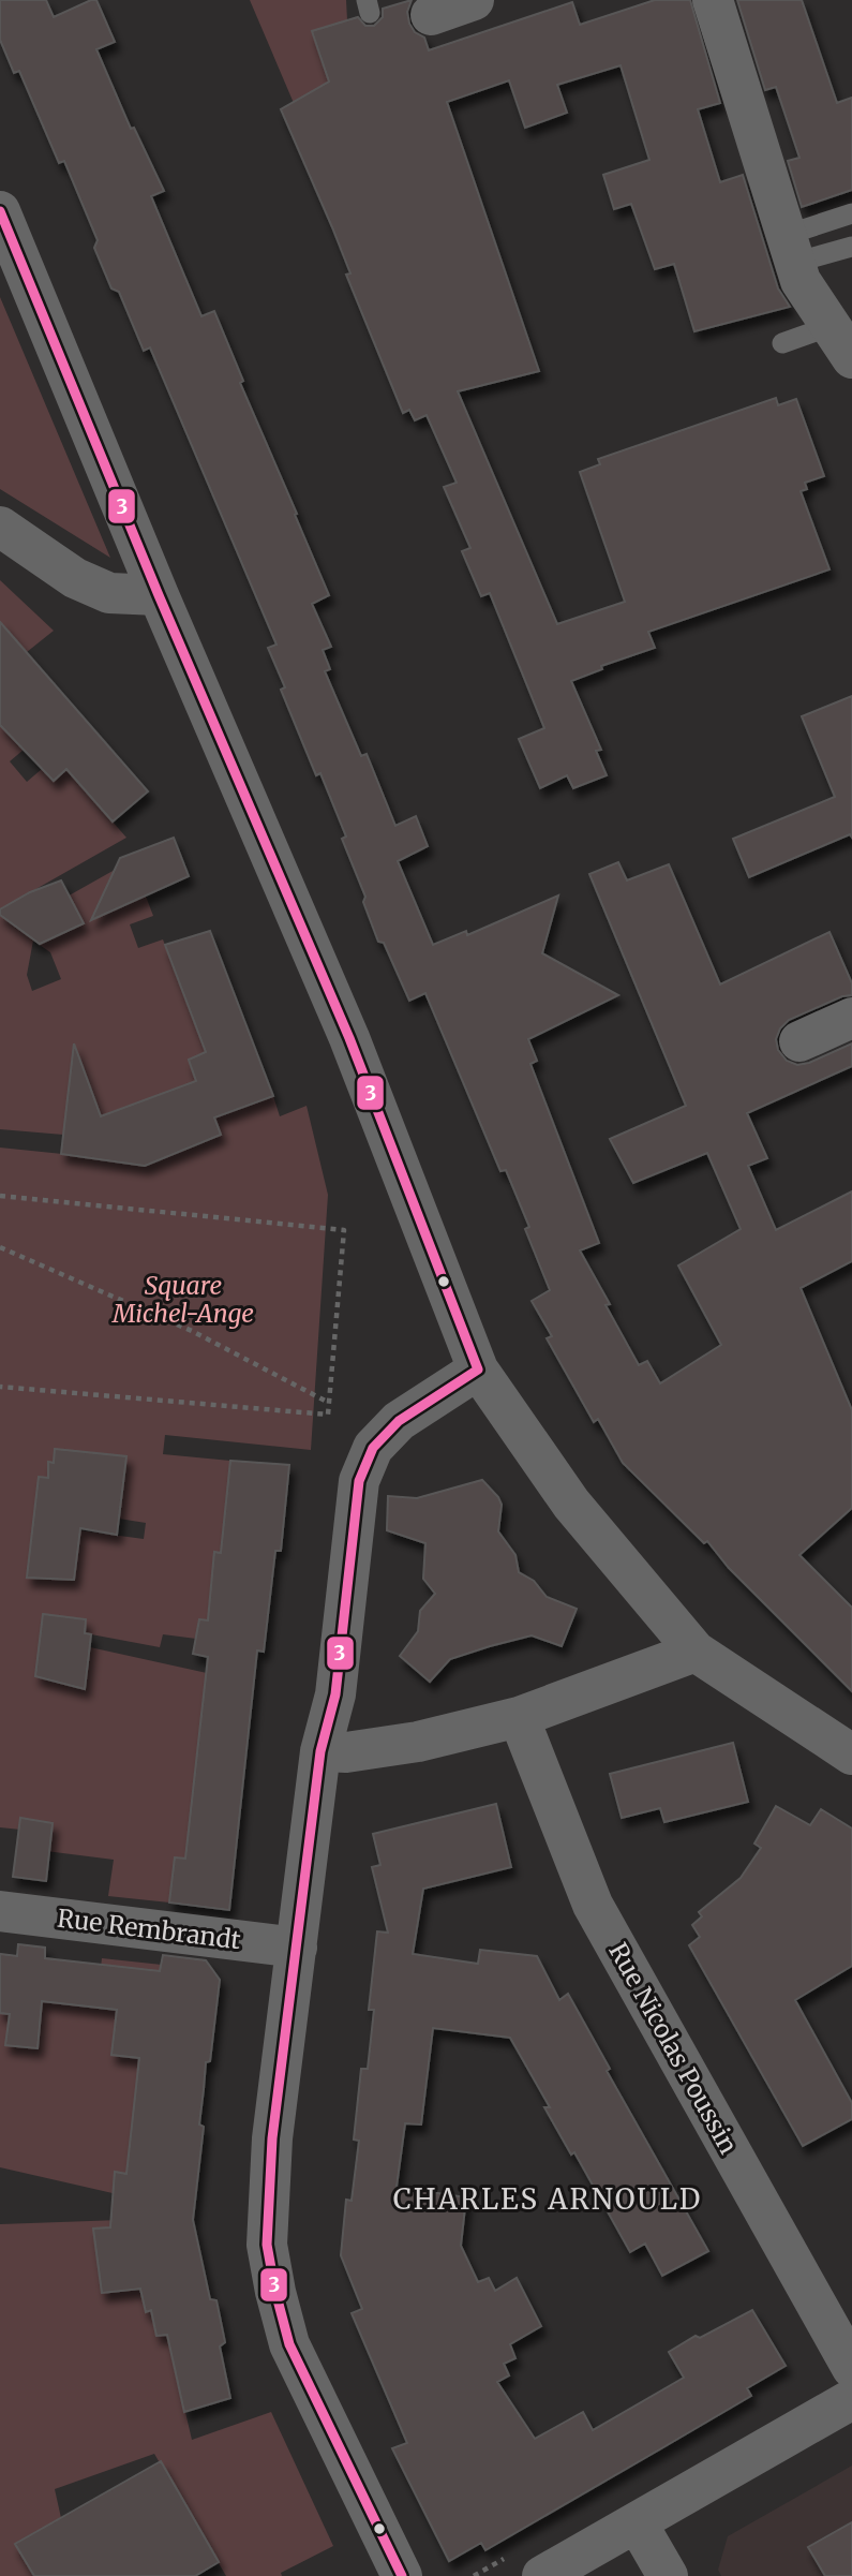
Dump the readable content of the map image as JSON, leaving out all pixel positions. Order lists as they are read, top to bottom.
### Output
{
  "streets": {
    "street": ["Rue Rembrandt", "Rue Nicolas Poussin"]
  },
  "districts": ["CHARLES ARNOULD"],
  "parks": ["Square Michel-Ange"],
  "lines": ["transit line 3"]
}
